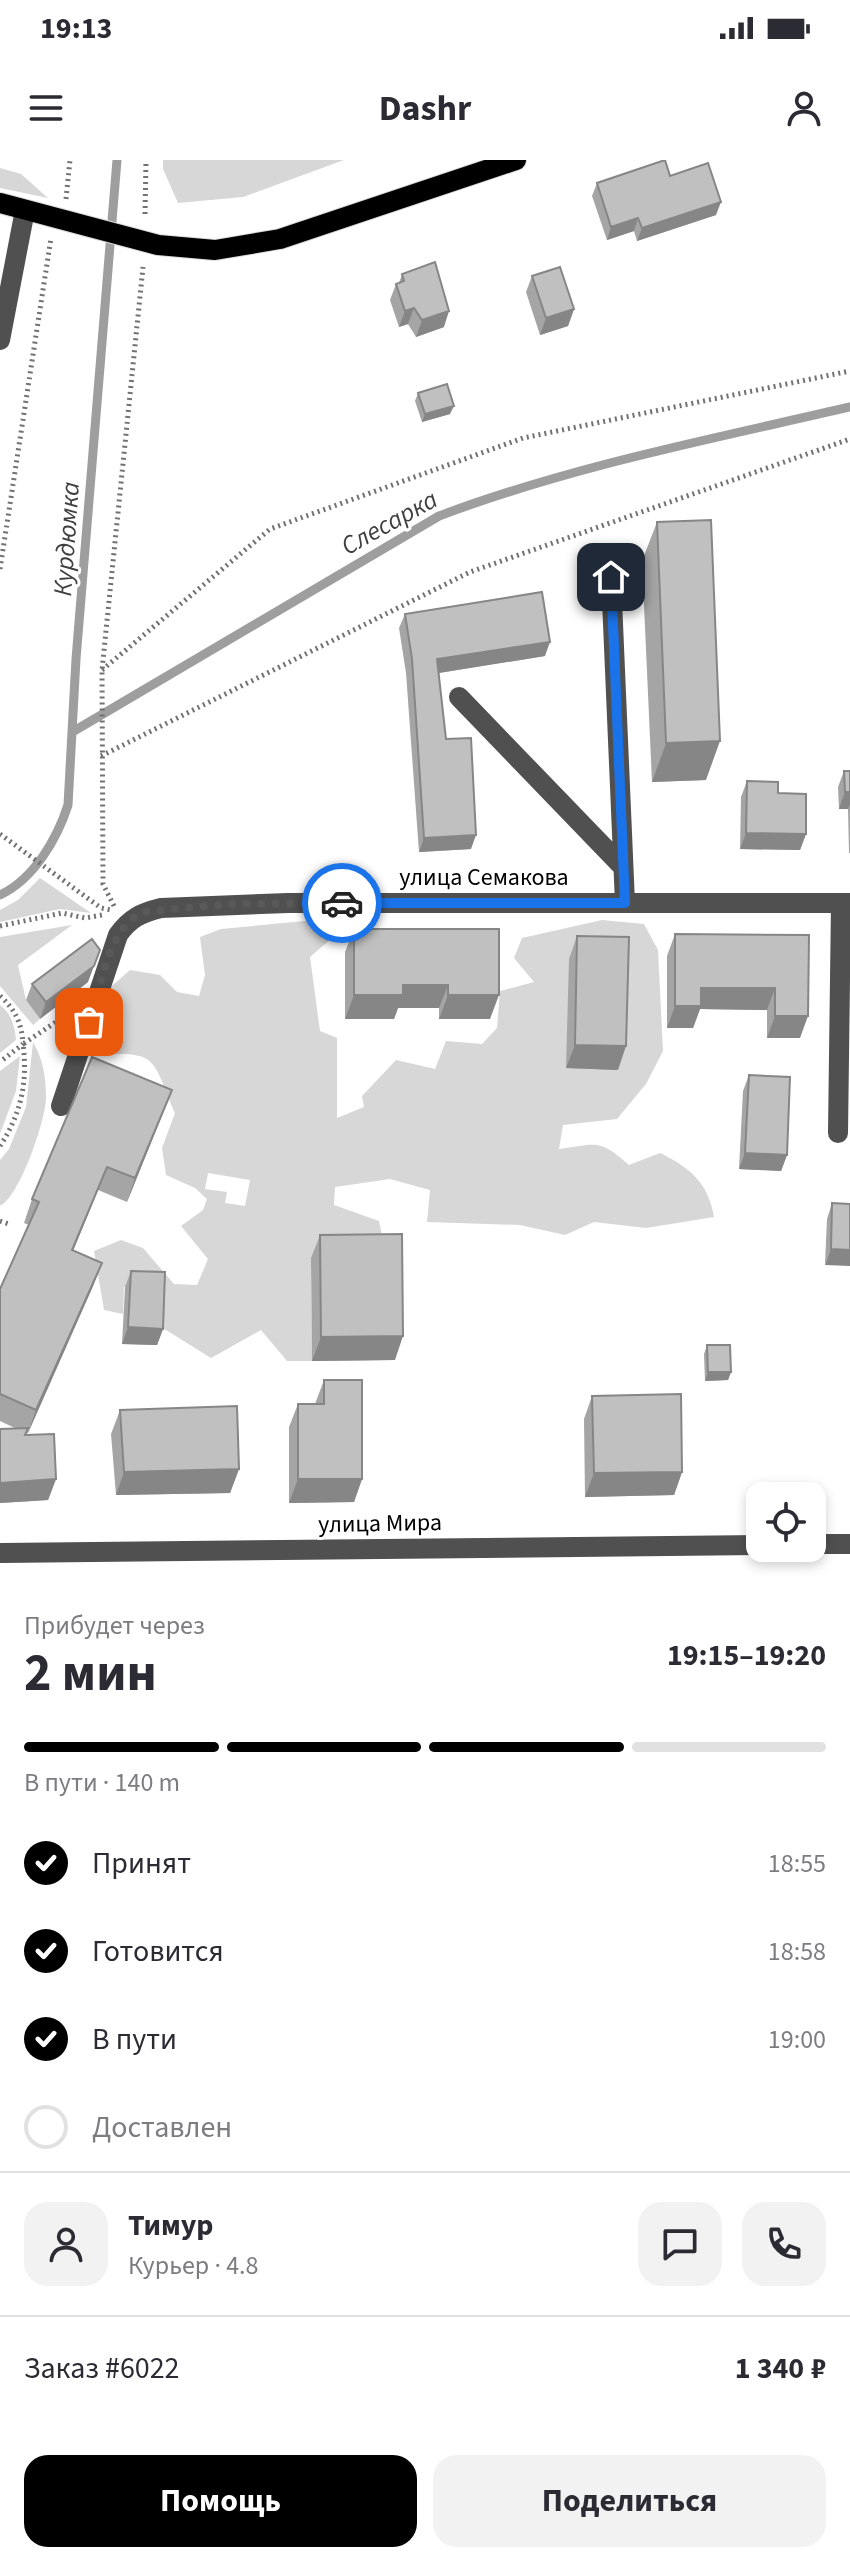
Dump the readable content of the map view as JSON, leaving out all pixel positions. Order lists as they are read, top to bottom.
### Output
{
  "streets": {
    "street": ["улица Семакова", "улица Мира"]
  },
  "water": ["Слесарка", "Курдюмка"],
  "page": {
    "status": "19:13",
    "header": "Dashr",
    "heading": ["2 мин", "Прибудет через", "19:15–19:20"],
    "panel": [
      "Тимур",
      "Курьер · 4.8",
      "Заказ #6022",
      "1 340 ₽"
    ],
    "bar": "В пути · 140 m",
    "list": [
      ["Принят", "18:55"],
      ["Готовится", "18:58"],
      ["В пути", "19:00"],
      "Доставлен"
    ],
    "buttons": ["Помощь", "Поделиться"]
  }
}
